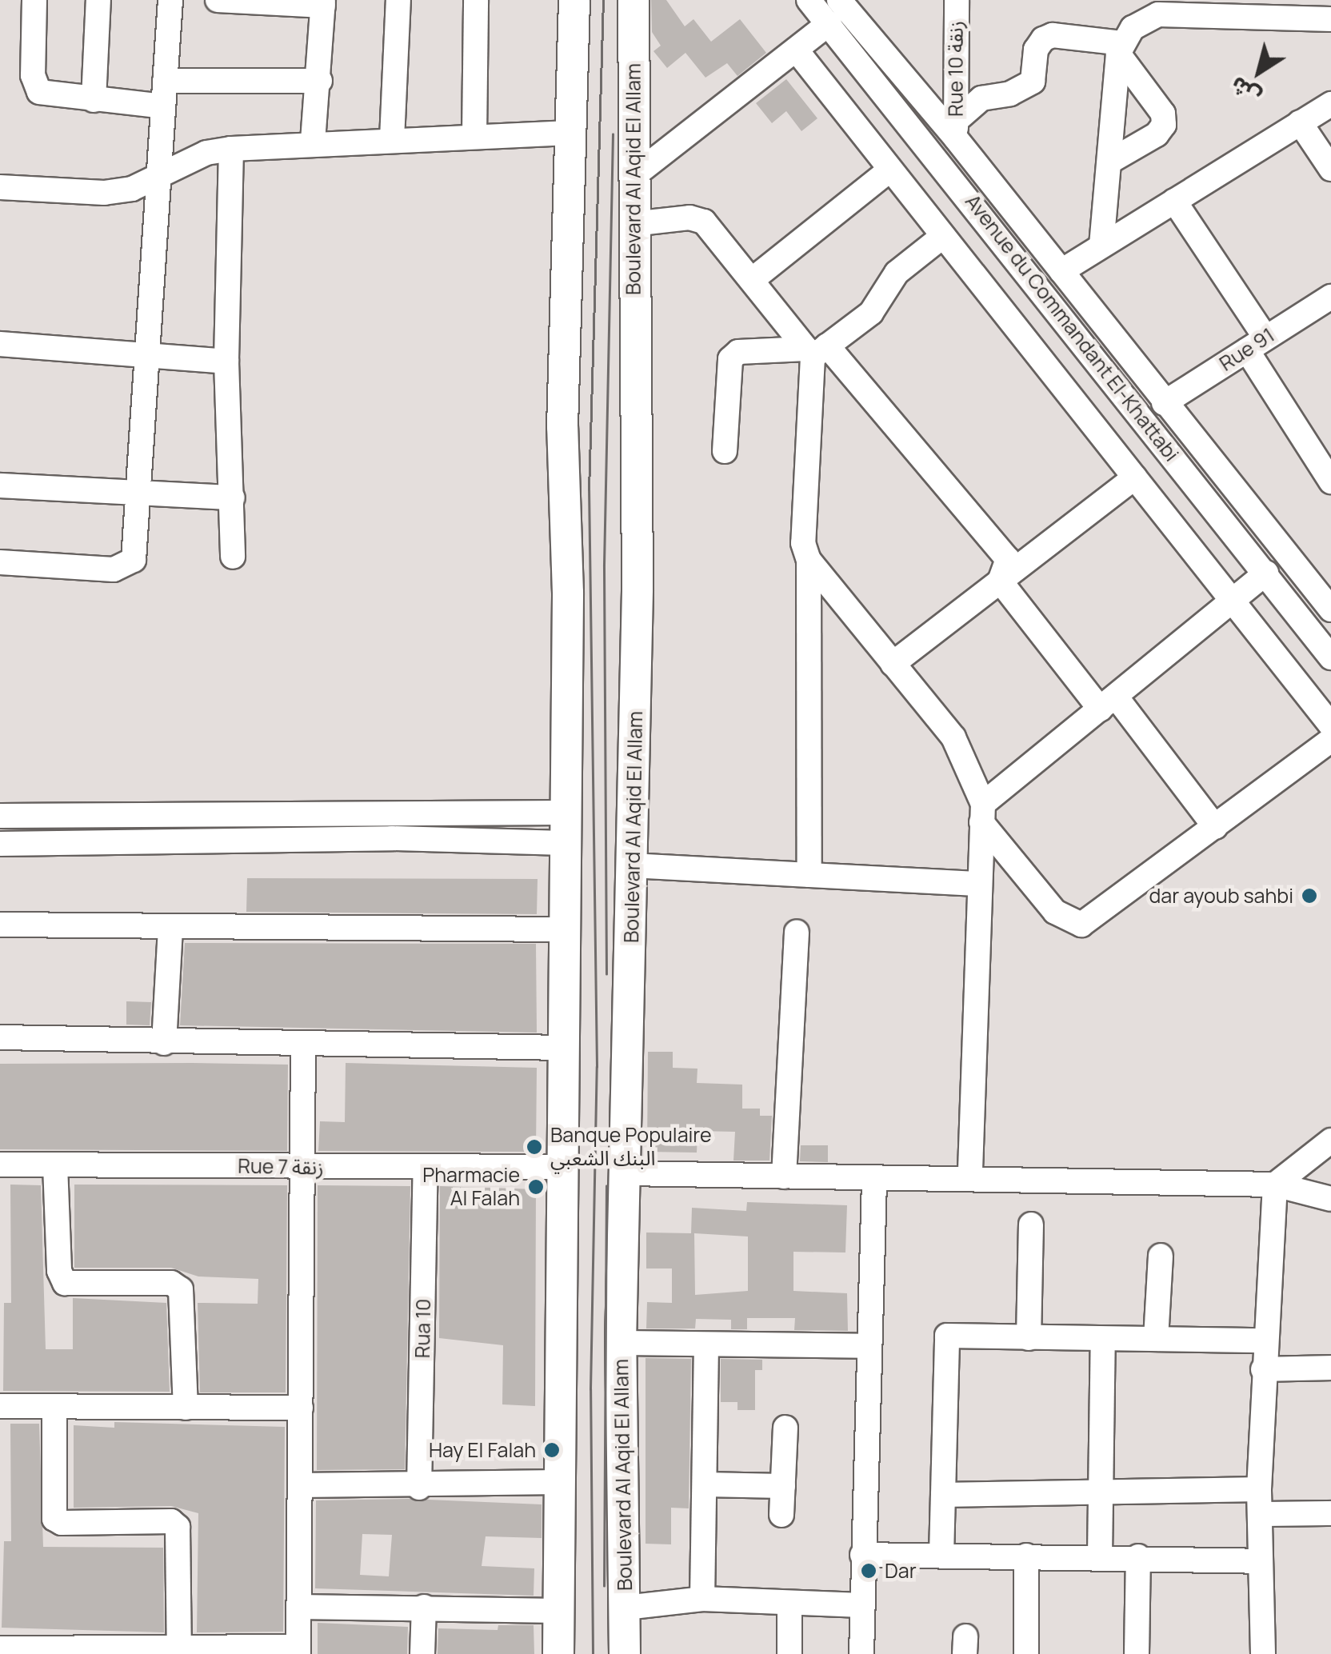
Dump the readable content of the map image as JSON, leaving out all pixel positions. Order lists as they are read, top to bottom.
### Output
{
  "streets": {
    "main road": ["Boulevard Al Aqid El Allam"],
    "street": [
      "Rue 10 زنقة",
      "Avenue du Commandant El-Khattabi",
      "Rue 91",
      "Rue 7 زنقة",
      "Rua 10"
    ]
  },
  "crossings": [
    ["Rue 10 زنقة", "Avenue du Commandant El-Khattabi"],
    ["Avenue du Commandant El-Khattabi", "Rue 91"],
    ["Rue 7 زنقة", "Rua 10"]
  ],
  "places": [
    "dar ayoub sahbi",
    "Banque Populaire البنك الشعبي",
    "Pharmacie Al Falah",
    "Hay El Falah",
    "Dar"
  ],
  "north": "bottom left"
}
